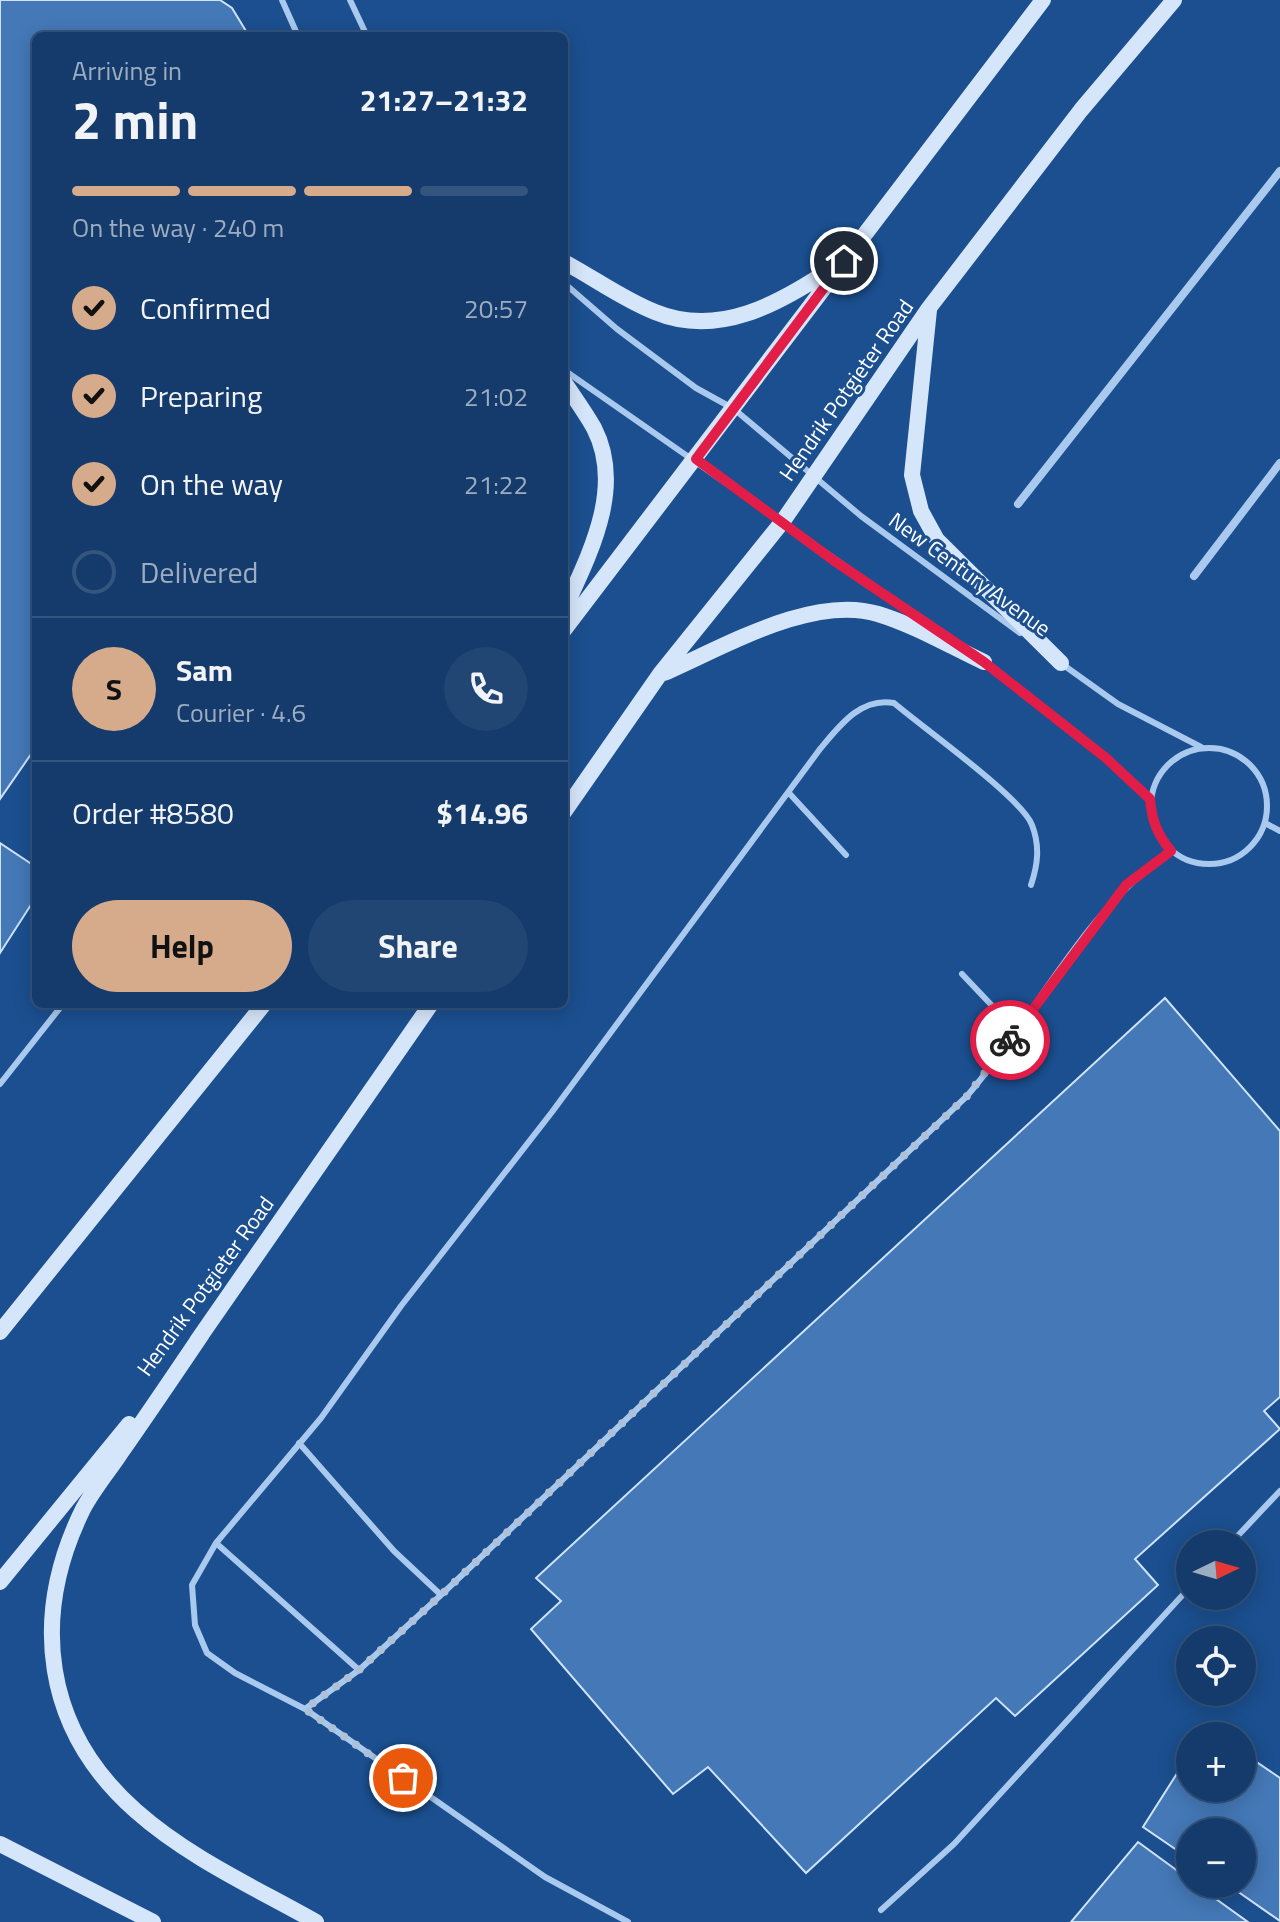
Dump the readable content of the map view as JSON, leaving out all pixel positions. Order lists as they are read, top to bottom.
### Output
{
  "streets": {
    "main road": ["Hendrik Potgieter Road"],
    "lane": ["New Century Avenue"]
  },
  "crossings": [
    ["Hendrik Potgieter Road", "New Century Avenue"]
  ],
  "north": "right",
  "page": {
    "heading": ["2 min", "Arriving in", "21:27–21:32"],
    "panel": [
      "Sam",
      "Courier · 4.6",
      "Order #8580",
      "$14.96"
    ],
    "bar": "On the way · 240 m",
    "list": [
      ["Confirmed", "20:57"],
      ["Preparing", "21:02"],
      ["On the way", "21:22"],
      "Delivered"
    ],
    "round": "S",
    "buttons": ["Help", "Share"],
    "map_buttons": ["+", "−"]
  }
}
